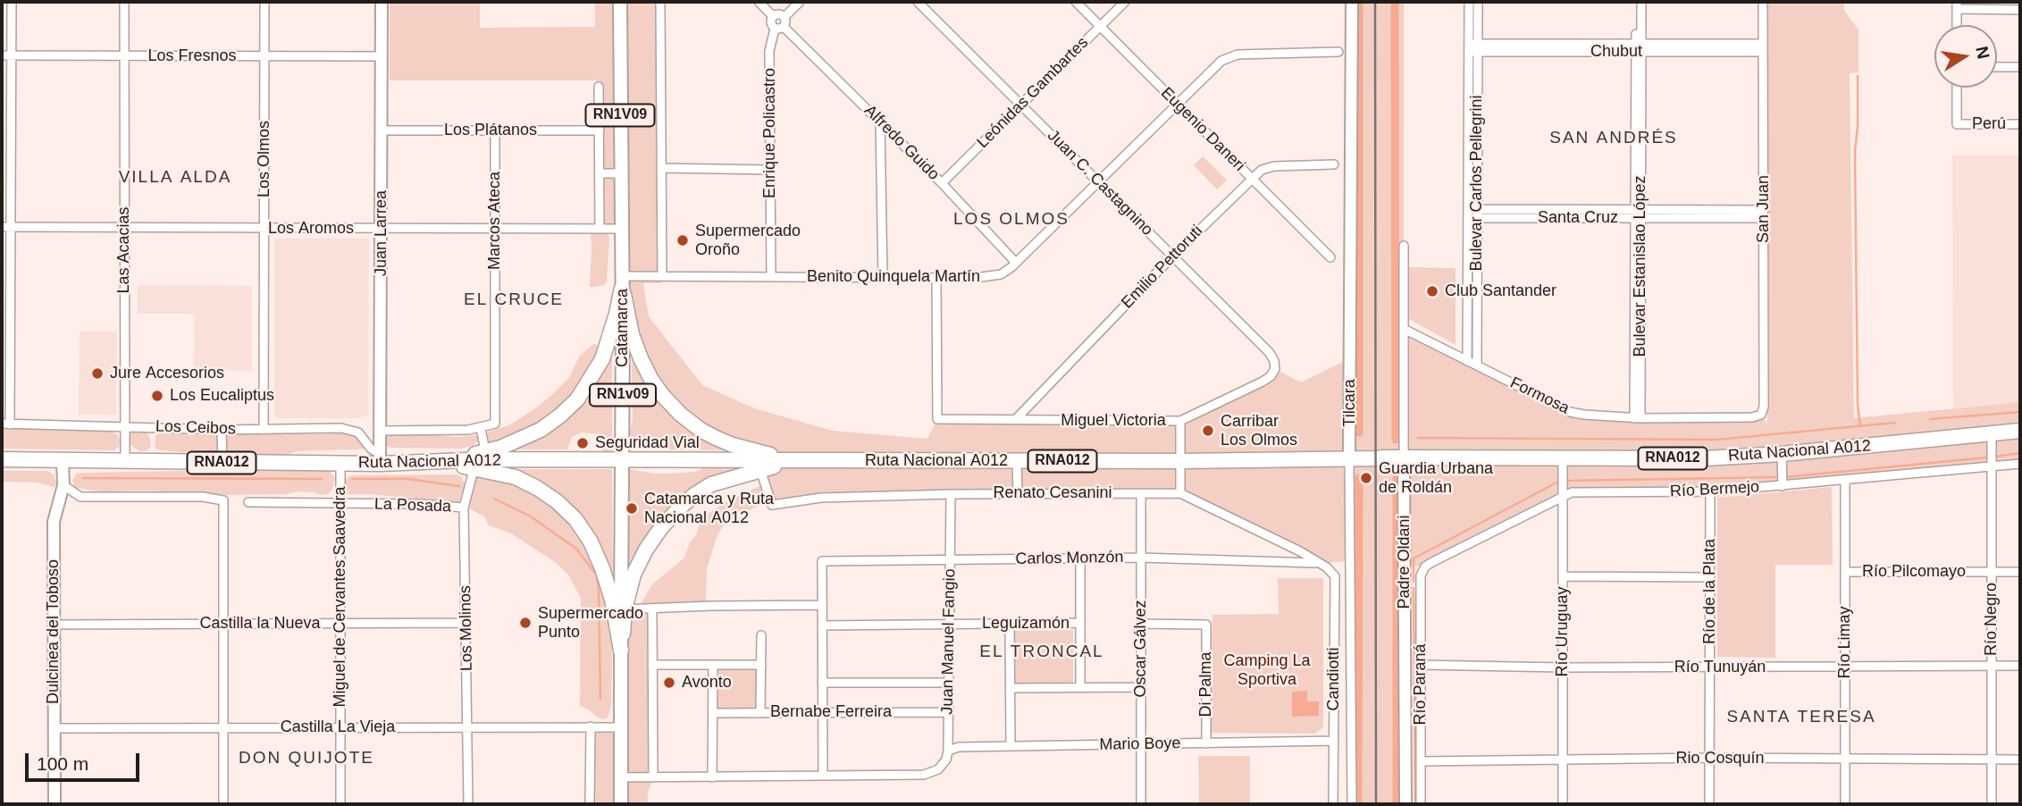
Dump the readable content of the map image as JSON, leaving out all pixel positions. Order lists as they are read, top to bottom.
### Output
{
  "streets": {
    "highway": ["Ruta Nacional A012", "RNA012"],
    "main road": ["RN1V09", "Catamarca", "RN1v09"],
    "street": [
      "Chubut",
      "Los Fresnos",
      "Leónidas Gambartes",
      "Perú",
      "Eugenio Daneri",
      "Los Plátanos",
      "Enrique Policastro",
      "Alfredo Guido",
      "Los Olmos",
      "Juan C. Castagnino",
      "Bulevar Carlos Pellegrini",
      "San Juan",
      "Santa Cruz",
      "Marcos Ateca",
      "Los Aromos",
      "Juan Larrea",
      "Las Acacias",
      "Bulevar Estanislao López",
      "Emilio Pettoruti",
      "Benito Quinquela Martín",
      "Formosa",
      "Tilcara",
      "Miguel Victoria",
      "Los Ceibos",
      "Río Bermejo",
      "Renato Cesanini",
      "La Posada",
      "Carlos Monzón",
      "Padre Oldani",
      "Río Pilcomayo",
      "Río de la Plata",
      "Miguel de Cervantes Saavedra",
      "Río Negro",
      "Castilla la Nueva",
      "Leguizamón",
      "Los Molinos",
      "Dulcinea del Toboso",
      "Río Uruguay",
      "Juan Manuel Fangio",
      "Río Limay",
      "Oscar Gálvez",
      "Río Tunuyán",
      "Candiotti",
      "Di Palma",
      "Río Paraná",
      "Bernabe Ferreira",
      "Castilla La Vieja",
      "Mario Boye",
      "Rio Cosquín"
    ]
  },
  "crossings": [
    ["Chubut", "Bulevar Carlos Pellegrini"],
    ["Chubut", "San Juan"],
    ["Chubut", "Bulevar Estanislao López"],
    ["Los Fresnos", "Los Olmos"],
    ["Los Fresnos", "Juan Larrea"],
    ["Los Fresnos", "Las Acacias"],
    ["Leónidas Gambartes", "Eugenio Daneri"],
    ["Leónidas Gambartes", "Alfredo Guido"],
    ["Leónidas Gambartes", "Juan C. Castagnino"],
    ["Eugenio Daneri", "Emilio Pettoruti"],
    ["Eugenio Daneri", "Benito Quinquela Martín"],
    ["Los Plátanos", "Marcos Ateca"],
    ["Los Plátanos", "Juan Larrea"],
    ["Enrique Policastro", "Alfredo Guido"],
    ["Enrique Policastro", "Benito Quinquela Martín"],
    ["Alfredo Guido", "Benito Quinquela Martín"],
    ["Los Olmos", "Los Aromos"],
    ["Los Olmos", "Los Ceibos"],
    ["Juan C. Castagnino", "Emilio Pettoruti"],
    ["Juan C. Castagnino", "Benito Quinquela Martín"],
    ["Juan C. Castagnino", "Miguel Victoria"],
    ["Bulevar Carlos Pellegrini", "Santa Cruz"],
    ["Bulevar Carlos Pellegrini", "Formosa"],
    ["San Juan", "Santa Cruz"],
    ["San Juan", "Formosa"],
    ["Santa Cruz", "Bulevar Estanislao López"],
    ["Marcos Ateca", "Los Aromos"],
    ["Los Aromos", "Juan Larrea"],
    ["Los Aromos", "Las Acacias"],
    ["Los Aromos", "Catamarca"],
    ["Juan Larrea", "Los Ceibos"],
    ["Juan Larrea", "Ruta Nacional A012"],
    ["Las Acacias", "Los Ceibos"],
    ["Las Acacias", "Ruta Nacional A012"],
    ["Bulevar Estanislao López", "Formosa"],
    ["Emilio Pettoruti", "Miguel Victoria"],
    ["Benito Quinquela Martín", "Catamarca"],
    ["Benito Quinquela Martín", "Miguel Victoria"],
    ["Catamarca", "Ruta Nacional A012"],
    ["Formosa", "Padre Oldani"],
    ["Tilcara", "Ruta Nacional A012"],
    ["Los Ceibos", "Ruta Nacional A012"],
    ["Ruta Nacional A012", "Renato Cesanini"],
    ["Ruta Nacional A012", "Padre Oldani"],
    ["Ruta Nacional A012", "Miguel de Cervantes Saavedra"],
    ["Ruta Nacional A012", "Río Negro"],
    ["Ruta Nacional A012", "Los Molinos"],
    ["Ruta Nacional A012", "Dulcinea del Toboso"],
    ["Ruta Nacional A012", "Río Uruguay"],
    ["Río Bermejo", "Río de la Plata"],
    ["Río Bermejo", "Río Negro"],
    ["Río Bermejo", "Río Uruguay"],
    ["Río Bermejo", "Río Limay"],
    ["Río Bermejo", "Río Paraná"],
    ["Renato Cesanini", "Carlos Monzón"],
    ["Renato Cesanini", "Juan Manuel Fangio"],
    ["Renato Cesanini", "Oscar Gálvez"],
    ["Renato Cesanini", "Candiotti"],
    ["La Posada", "Miguel de Cervantes Saavedra"],
    ["La Posada", "Los Molinos"],
    ["Carlos Monzón", "Juan Manuel Fangio"],
    ["Carlos Monzón", "Oscar Gálvez"],
    ["Carlos Monzón", "Candiotti"],
    ["Río Pilcomayo", "Río Negro"],
    ["Río Pilcomayo", "Río Limay"],
    ["Río de la Plata", "Río Tunuyán"],
    ["Río de la Plata", "Rio Cosquín"],
    ["Miguel de Cervantes Saavedra", "Castilla la Nueva"],
    ["Miguel de Cervantes Saavedra", "Castilla La Vieja"],
    ["Río Negro", "Río Tunuyán"],
    ["Río Negro", "Rio Cosquín"],
    ["Castilla la Nueva", "Los Molinos"],
    ["Castilla la Nueva", "Dulcinea del Toboso"],
    ["Leguizamón", "Juan Manuel Fangio"],
    ["Los Molinos", "Castilla La Vieja"],
    ["Dulcinea del Toboso", "Castilla La Vieja"],
    ["Río Uruguay", "Río Tunuyán"],
    ["Río Uruguay", "Rio Cosquín"],
    ["Juan Manuel Fangio", "Bernabe Ferreira"],
    ["Juan Manuel Fangio", "Mario Boye"],
    ["Río Limay", "Río Tunuyán"],
    ["Río Limay", "Rio Cosquín"],
    ["Oscar Gálvez", "Di Palma"],
    ["Oscar Gálvez", "Mario Boye"],
    ["Río Tunuyán", "Río Paraná"],
    ["Candiotti", "Mario Boye"],
    ["Di Palma", "Mario Boye"],
    ["Río Paraná", "Rio Cosquín"]
  ],
  "districts": [
    "SAN ANDRÉS",
    "VILLA ALDA",
    "LOS OLMOS",
    "EL CRUCE",
    "EL TRONCAL",
    "SANTA TERESA",
    "DON QUIJOTE"
  ],
  "parks": ["Camping La Sportiva"],
  "places": [
    "Supermercado Oroño",
    "Club Santander",
    "Jure Accesorios",
    "Los Eucaliptus",
    "Carribar Los Olmos",
    "Seguridad Vial",
    "Guardia Urbana de Roldán",
    "Catamarca y Ruta Nacional A012",
    "Supermercado Punto",
    "Avonto"
  ],
  "scale_bar": "100 m",
  "north": "right"
}
